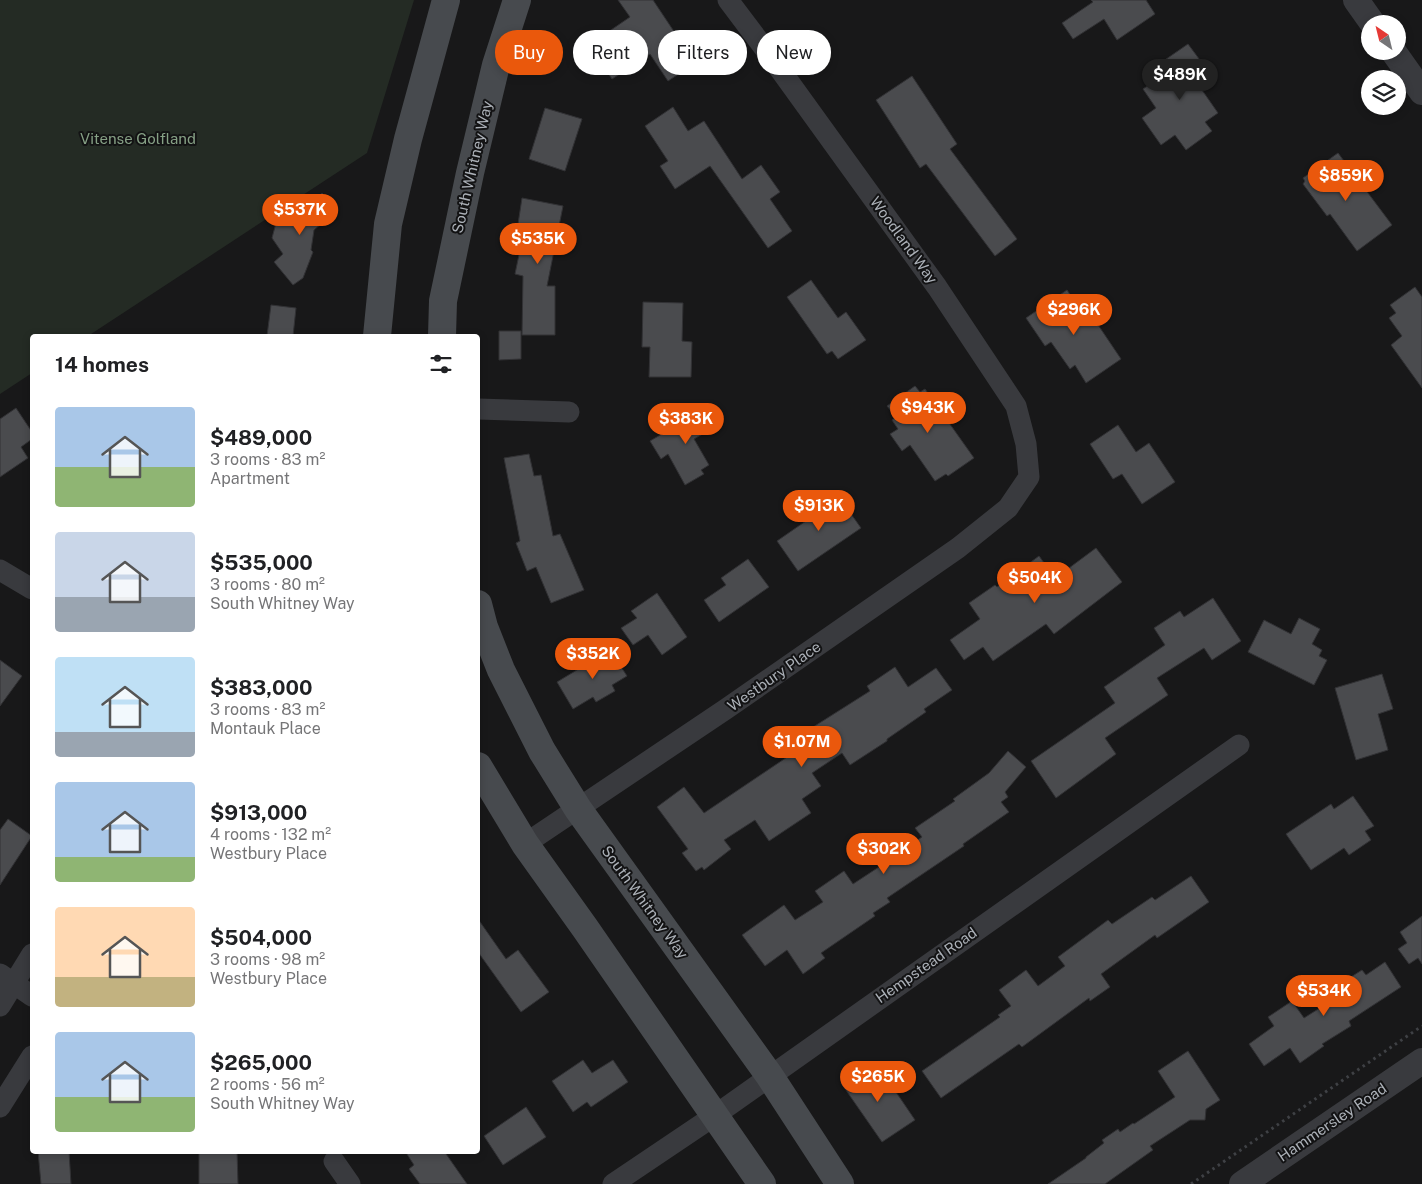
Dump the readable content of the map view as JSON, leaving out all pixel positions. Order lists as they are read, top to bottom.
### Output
{
  "streets": {
    "main road": ["South Whitney Way"],
    "street": [
      "Woodland Way",
      "Westbury Place",
      "Hempstead Road",
      "Hammersley Road"
    ]
  },
  "crossings": [
    ["South Whitney Way", "Westbury Place"],
    ["South Whitney Way", "Hempstead Road"],
    ["Woodland Way", "Westbury Place"]
  ],
  "parks": ["Vitense Golfland"],
  "north": "top left",
  "page": {
    "chip": [
      "Buy",
      "Rent",
      "Filters",
      "New"
    ],
    "price": [
      "$489K",
      "$859K",
      "$537K",
      "$535K",
      "$296K",
      "$943K",
      "$383K",
      "$913K",
      "$504K",
      "$352K",
      "$1.07M",
      "$302K",
      "$534K",
      "$265K"
    ],
    "heading": "14 homes",
    "list": [
      {
        "name": "$489,000",
        "note": "3 rooms · 83 m² · Apartment"
      },
      {
        "name": "$535,000",
        "note": "3 rooms · 80 m² · South Whitney Way"
      },
      {
        "name": "$383,000",
        "note": "3 rooms · 83 m² · Montauk Place"
      },
      {
        "name": "$913,000",
        "note": "4 rooms · 132 m² · Westbury Place"
      },
      {
        "name": "$504,000",
        "note": "3 rooms · 98 m² · Westbury Place"
      },
      {
        "name": "$265,000",
        "note": "2 rooms · 56 m² · South Whitney Way"
      }
    ]
  }
}
